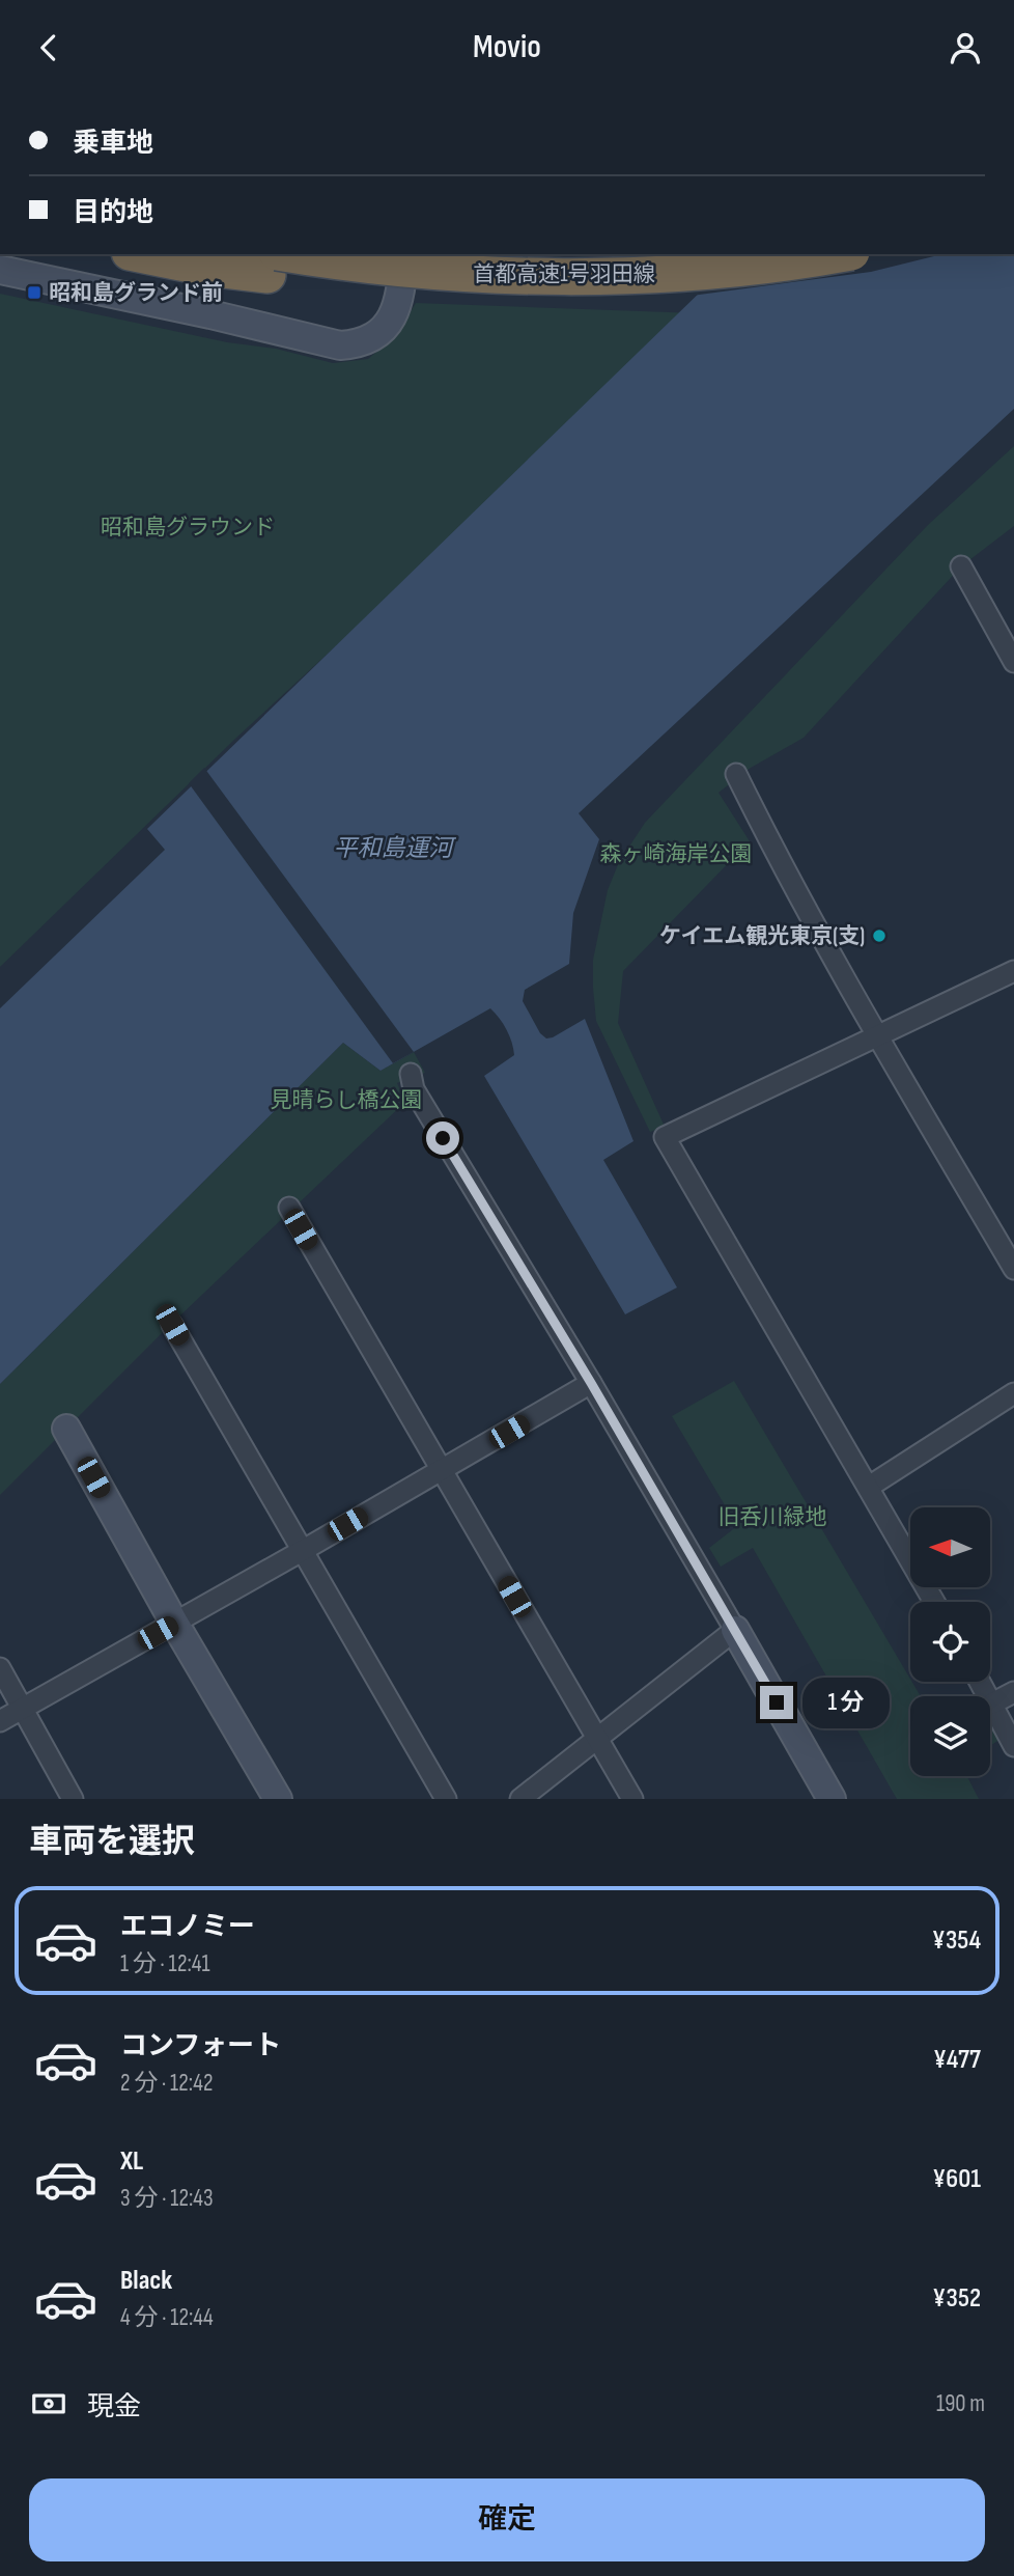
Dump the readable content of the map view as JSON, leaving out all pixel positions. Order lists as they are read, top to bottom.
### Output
{
  "streets": {
    "highway": ["首都高速1号羽田線"]
  },
  "water": ["平和島運河"],
  "parks": [
    "昭和島グラウンド",
    "森ヶ崎海岸公園",
    "見晴らし橋公園",
    "旧呑川緑地"
  ],
  "places": {
    "transit": ["昭和島グランド前"],
    "other": ["ケイエム観光東京(支)"]
  },
  "north": "left",
  "page": {
    "header": "Movio",
    "banner": ["乗車地", "目的地"],
    "bubble": "1 分",
    "heading": "車両を選択",
    "list": [
      {
        "name": "エコノミー",
        "note": "1 分 · 12:41",
        "value": "¥354"
      },
      {
        "name": "コンフォート",
        "note": "2 分 · 12:42",
        "value": "¥477"
      },
      {
        "name": "XL",
        "note": "3 分 · 12:43",
        "value": "¥601"
      },
      {
        "name": "Black",
        "note": "4 分 · 12:44",
        "value": "¥352"
      }
    ],
    "pay": ["現金", "190 m"],
    "buttons": "確定"
  }
}
